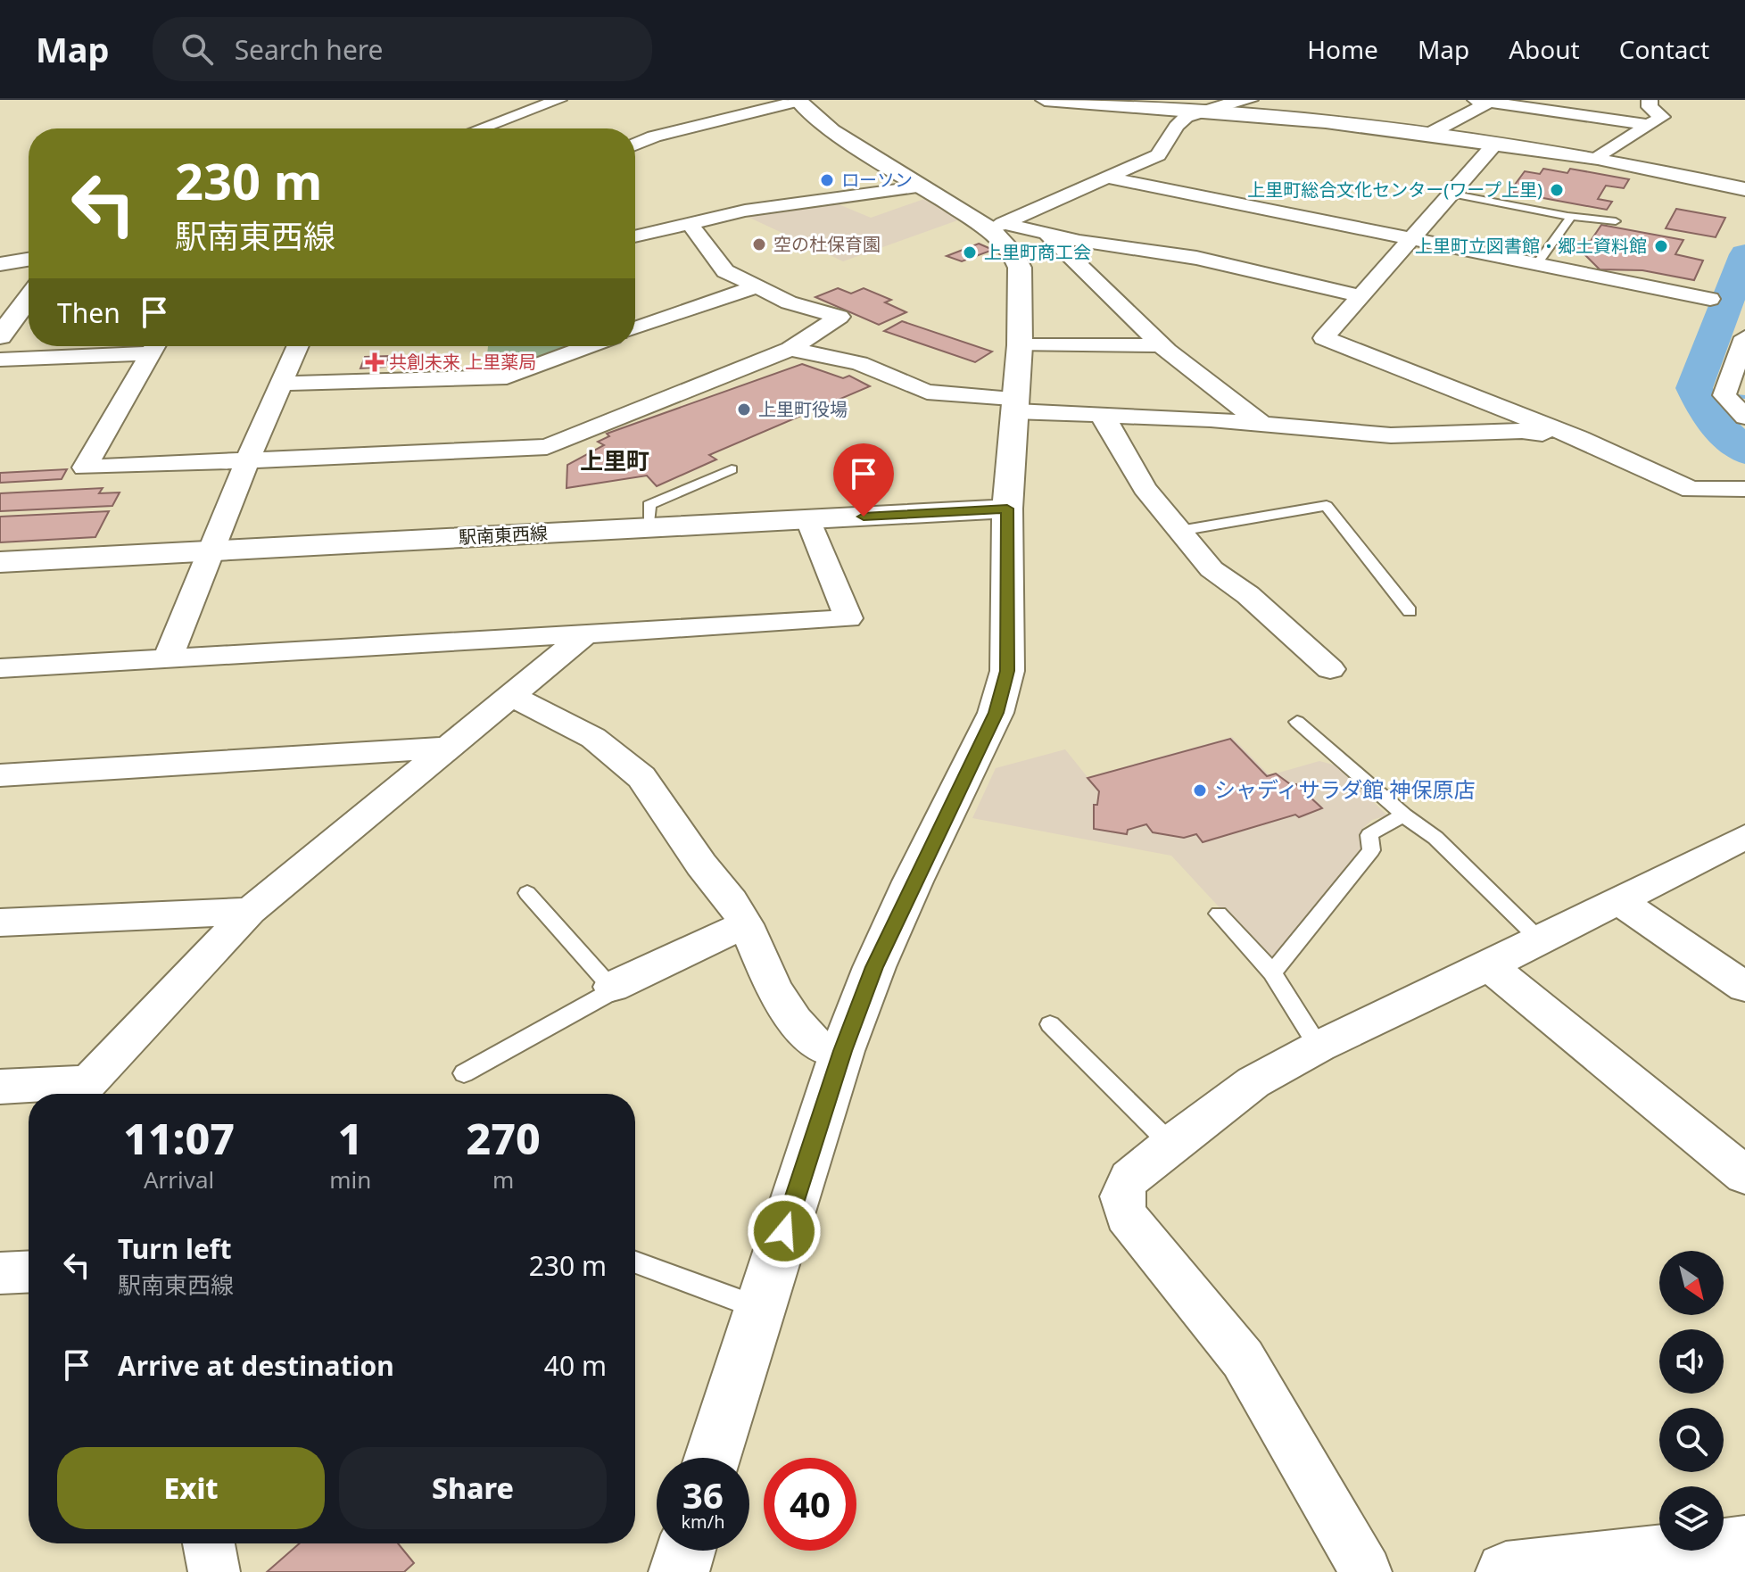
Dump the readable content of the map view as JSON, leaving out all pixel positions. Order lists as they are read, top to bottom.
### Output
{
  "streets": {
    "street": ["駅南東西線"]
  },
  "districts": ["上里町"],
  "places": {
    "other": [
      "ローソン",
      "上里町総合文化センター(ワープ上里)",
      "空の杜保育園",
      "上里町立図書館・郷土資料館",
      "上里町商工会",
      "上里町役場",
      "シャディサラダ館 神保原店"
    ],
    "health": ["共創未来 上里薬局"]
  },
  "north": "bottom right",
  "page": {
    "header": "Map",
    "search": "Search here",
    "nav": [
      "Home",
      "Map",
      "About",
      "Contact"
    ],
    "turn": ["230 m", "駅南東西線"],
    "then": "Then",
    "eta": [
      "11:07",
      "Arrival",
      "1",
      "min",
      "270",
      "m"
    ],
    "list": [
      {
        "name": "Turn left",
        "note": "駅南東西線",
        "value": "230 m"
      },
      {
        "name": "Arrive at destination",
        "value": "40 m"
      }
    ],
    "buttons": ["Exit", "Share"],
    "speed": "36 km/h",
    "limit": "40"
  }
}
